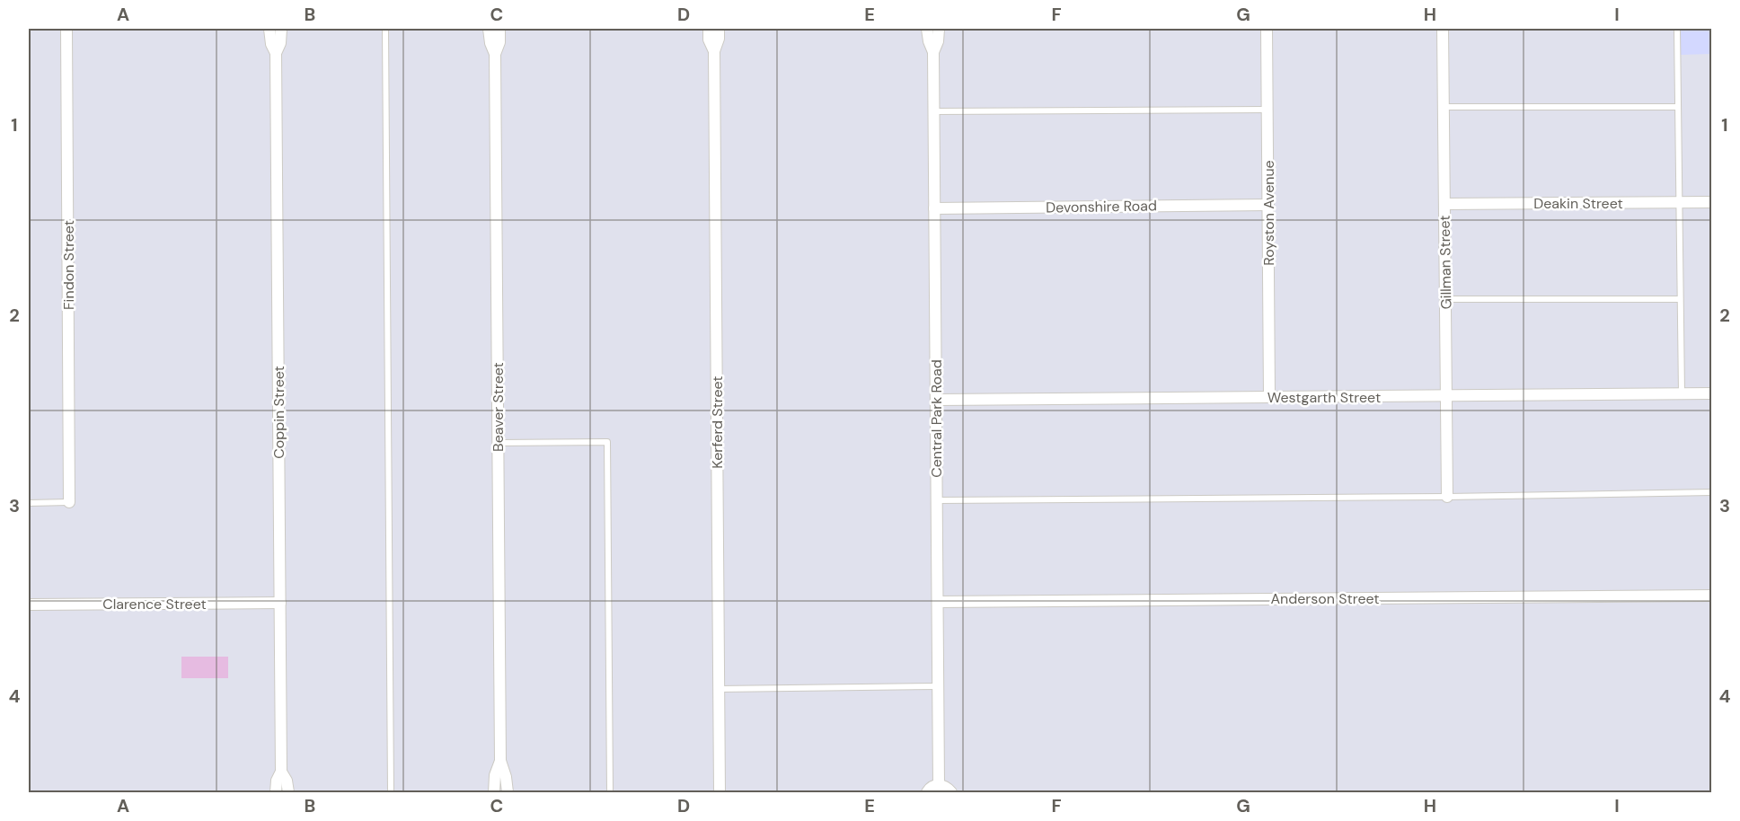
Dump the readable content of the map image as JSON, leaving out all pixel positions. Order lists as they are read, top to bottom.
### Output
{
  "streets": {
    "street": [
      "Deakin Street",
      "Devonshire Road",
      "Royston Avenue",
      "Gillman Street",
      "Findon Street",
      "Westgarth Street",
      "Beaver Street",
      "Coppin Street",
      "Central Park Road",
      "Kerferd Street",
      "Anderson Street",
      "Clarence Street"
    ]
  },
  "crossings": [
    ["Deakin Street", "Gillman Street"],
    ["Devonshire Road", "Royston Avenue"],
    ["Devonshire Road", "Central Park Road"],
    ["Royston Avenue", "Westgarth Street"],
    ["Gillman Street", "Westgarth Street"],
    ["Westgarth Street", "Central Park Road"],
    ["Coppin Street", "Clarence Street"],
    ["Central Park Road", "Anderson Street"]
  ],
  "grid": {
    "columns": [
      "A",
      "B",
      "C",
      "D",
      "E",
      "F",
      "G",
      "H",
      "I"
    ],
    "rows": [
      "1",
      "2",
      "3",
      "4"
    ]
  }
}
